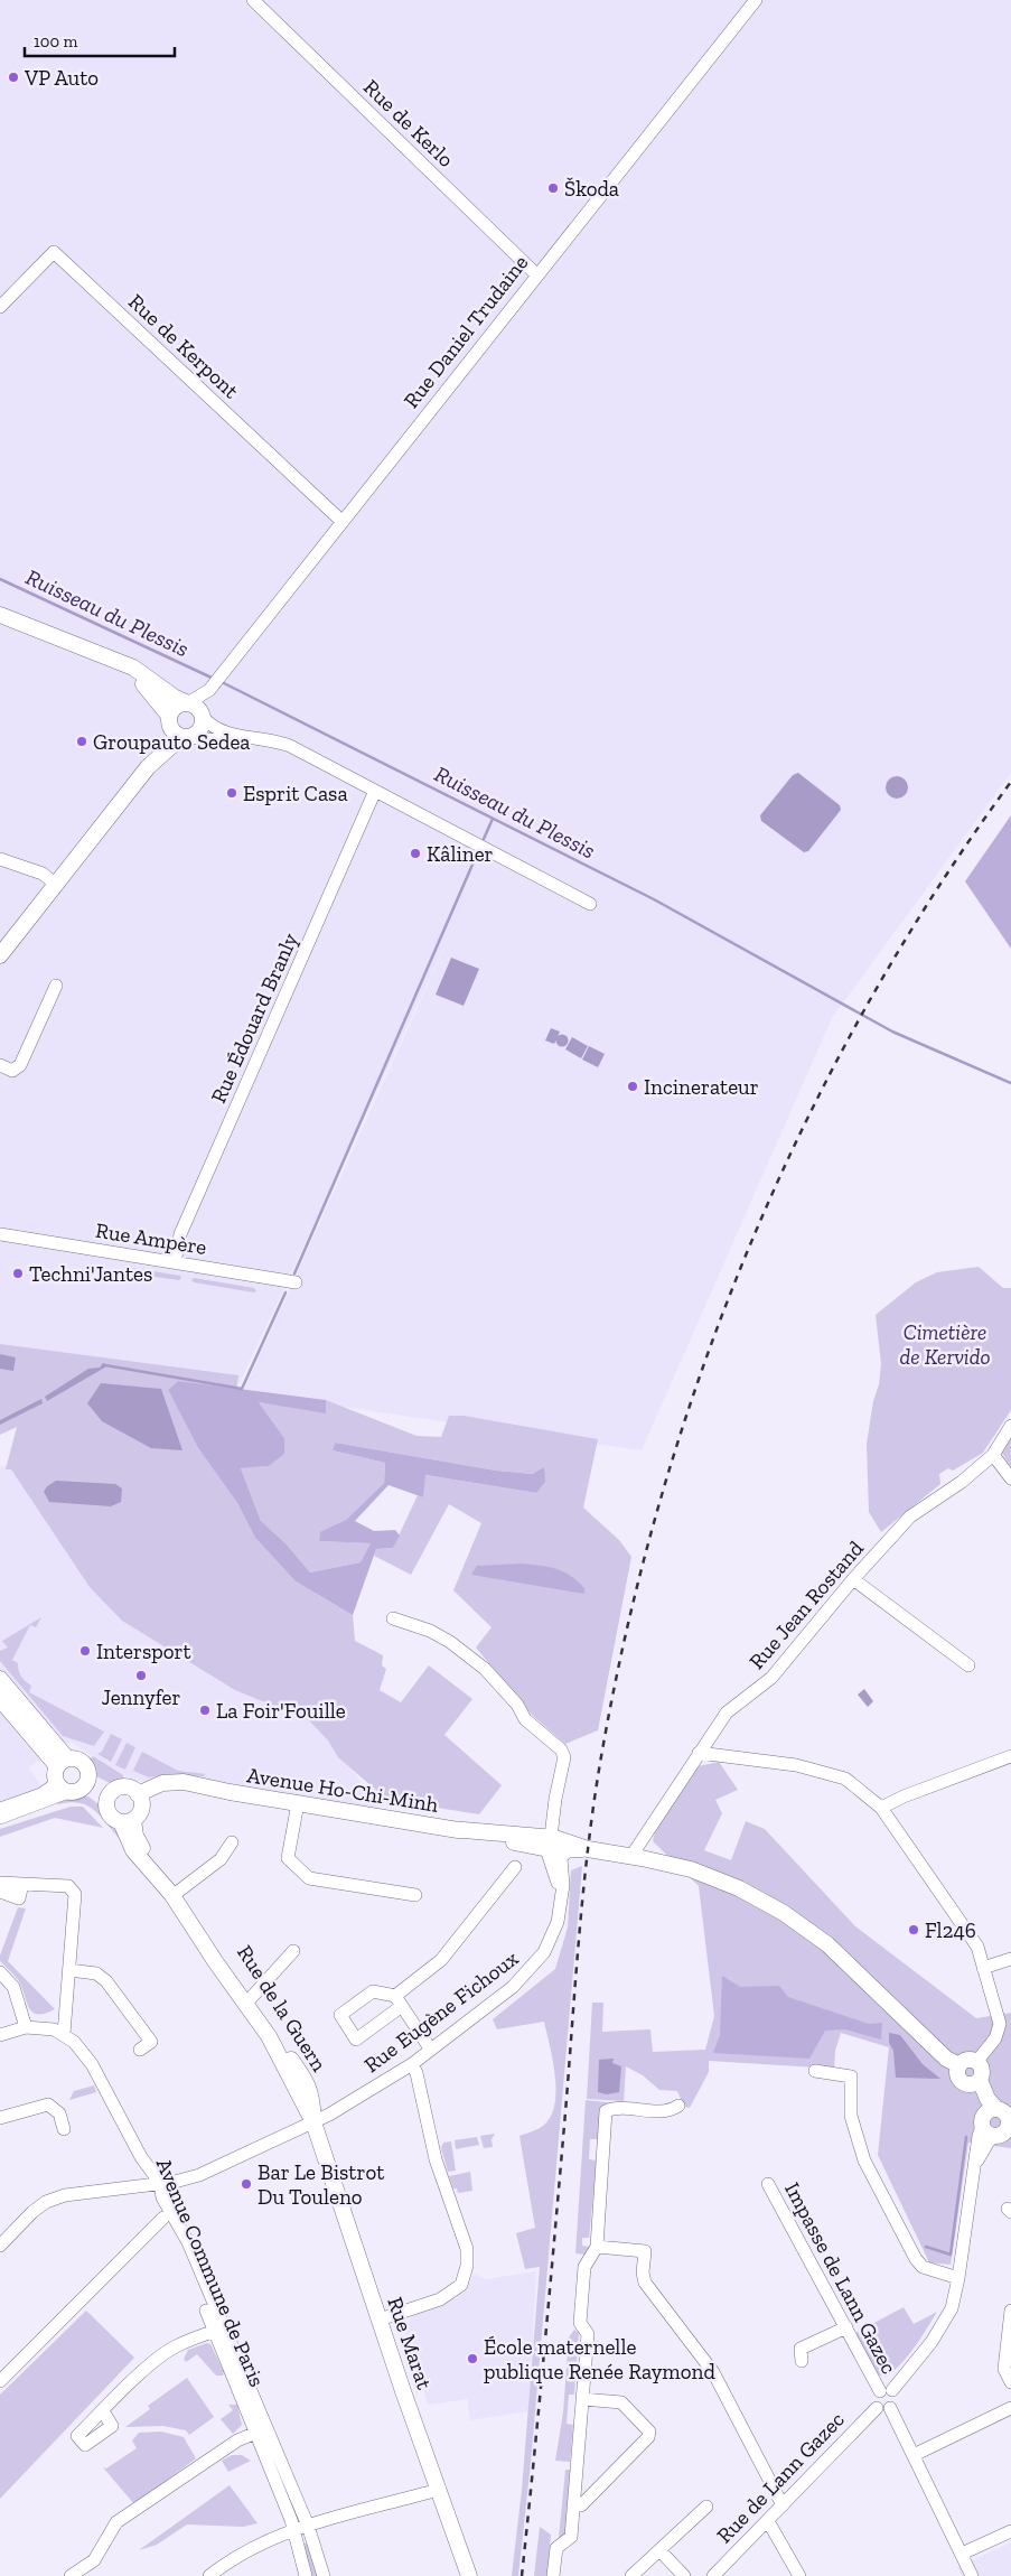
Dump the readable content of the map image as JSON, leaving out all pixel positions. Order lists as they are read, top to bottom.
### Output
{
  "streets": {
    "main road": ["Avenue Ho-Chi-Minh", "Rue de la Guern", "Rue Marat"],
    "street": [
      "Rue de Kerlo",
      "Rue Daniel Trudaine",
      "Rue de Kerpont",
      "Rue Édouard Branly",
      "Rue Ampère",
      "Rue Jean Rostand",
      "Rue Eugène Fichoux",
      "Avenue Commune de Paris",
      "Impasse de Lann Gazec",
      "Rue de Lann Gazec"
    ]
  },
  "crossings": [
    ["Rue de Kerlo", "Rue Daniel Trudaine"],
    ["Rue Daniel Trudaine", "Rue de Kerpont"],
    ["Rue Édouard Branly", "Rue Ampère"],
    ["Avenue Ho-Chi-Minh", "Rue de la Guern"],
    ["Avenue Ho-Chi-Minh", "Rue Eugène Fichoux"],
    ["Rue de la Guern", "Rue Eugène Fichoux"],
    ["Rue de la Guern", "Rue Marat"],
    ["Rue Eugène Fichoux", "Avenue Commune de Paris"],
    ["Rue Eugène Fichoux", "Rue Marat"],
    ["Impasse de Lann Gazec", "Rue de Lann Gazec"]
  ],
  "water": ["Ruisseau du Plessis"],
  "parks": ["Cimetière de Kervido"],
  "places": [
    "VP Auto",
    "Škoda",
    "Groupauto Sedea",
    "Esprit Casa",
    "Kâliner",
    "Incinerateur",
    "Techni'Jantes",
    "Intersport",
    "Jennyfer",
    "La Foir'Fouille",
    "Fl246",
    "Bar Le Bistrot Du Touleno",
    "École maternelle publique Renée Raymond"
  ],
  "scale_bar": "100 m"
}
